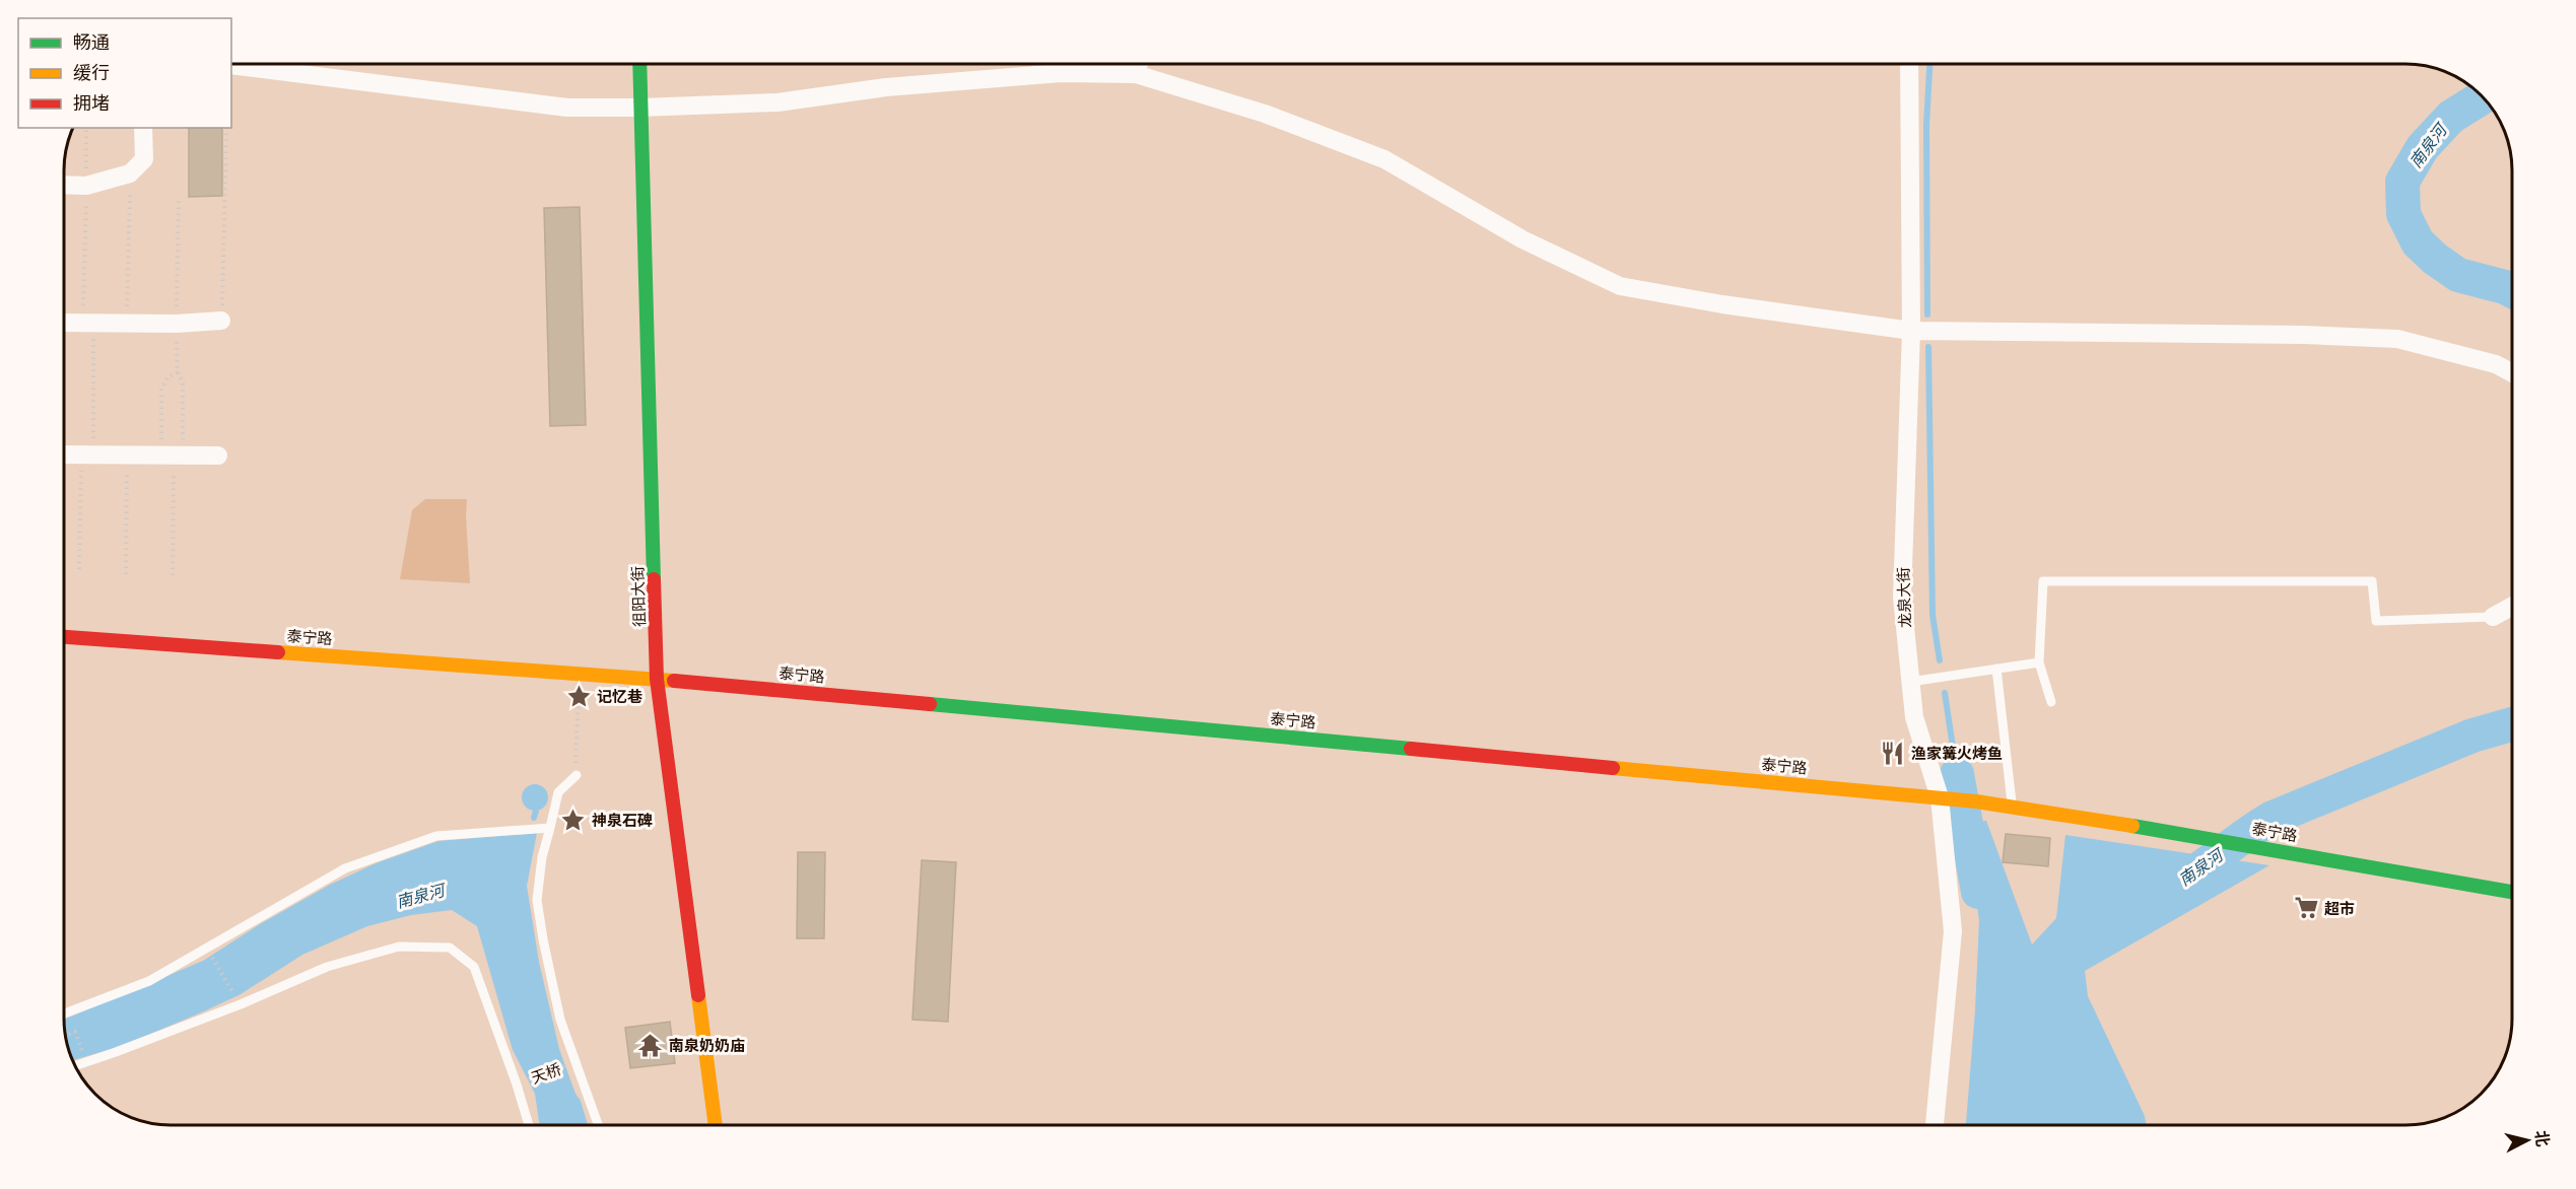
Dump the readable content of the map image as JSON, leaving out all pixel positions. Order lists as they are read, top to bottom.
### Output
{
  "streets": {
    "street": ["徂阳大街", "龙泉大街", "泰宁路"],
    "path": ["天桥"]
  },
  "crossings": [
    ["徂阳大街", "泰宁路"],
    ["龙泉大街", "泰宁路"]
  ],
  "water": ["南泉河"],
  "places": {
    "place": ["记忆巷", "神泉石碑"],
    "restaurant": ["渔家篝火烤鱼"],
    "supermarket": ["超市"],
    "temple": ["南泉奶奶庙"]
  },
  "legend": ["畅通", "缓行", "拥堵"],
  "north": "right"
}
